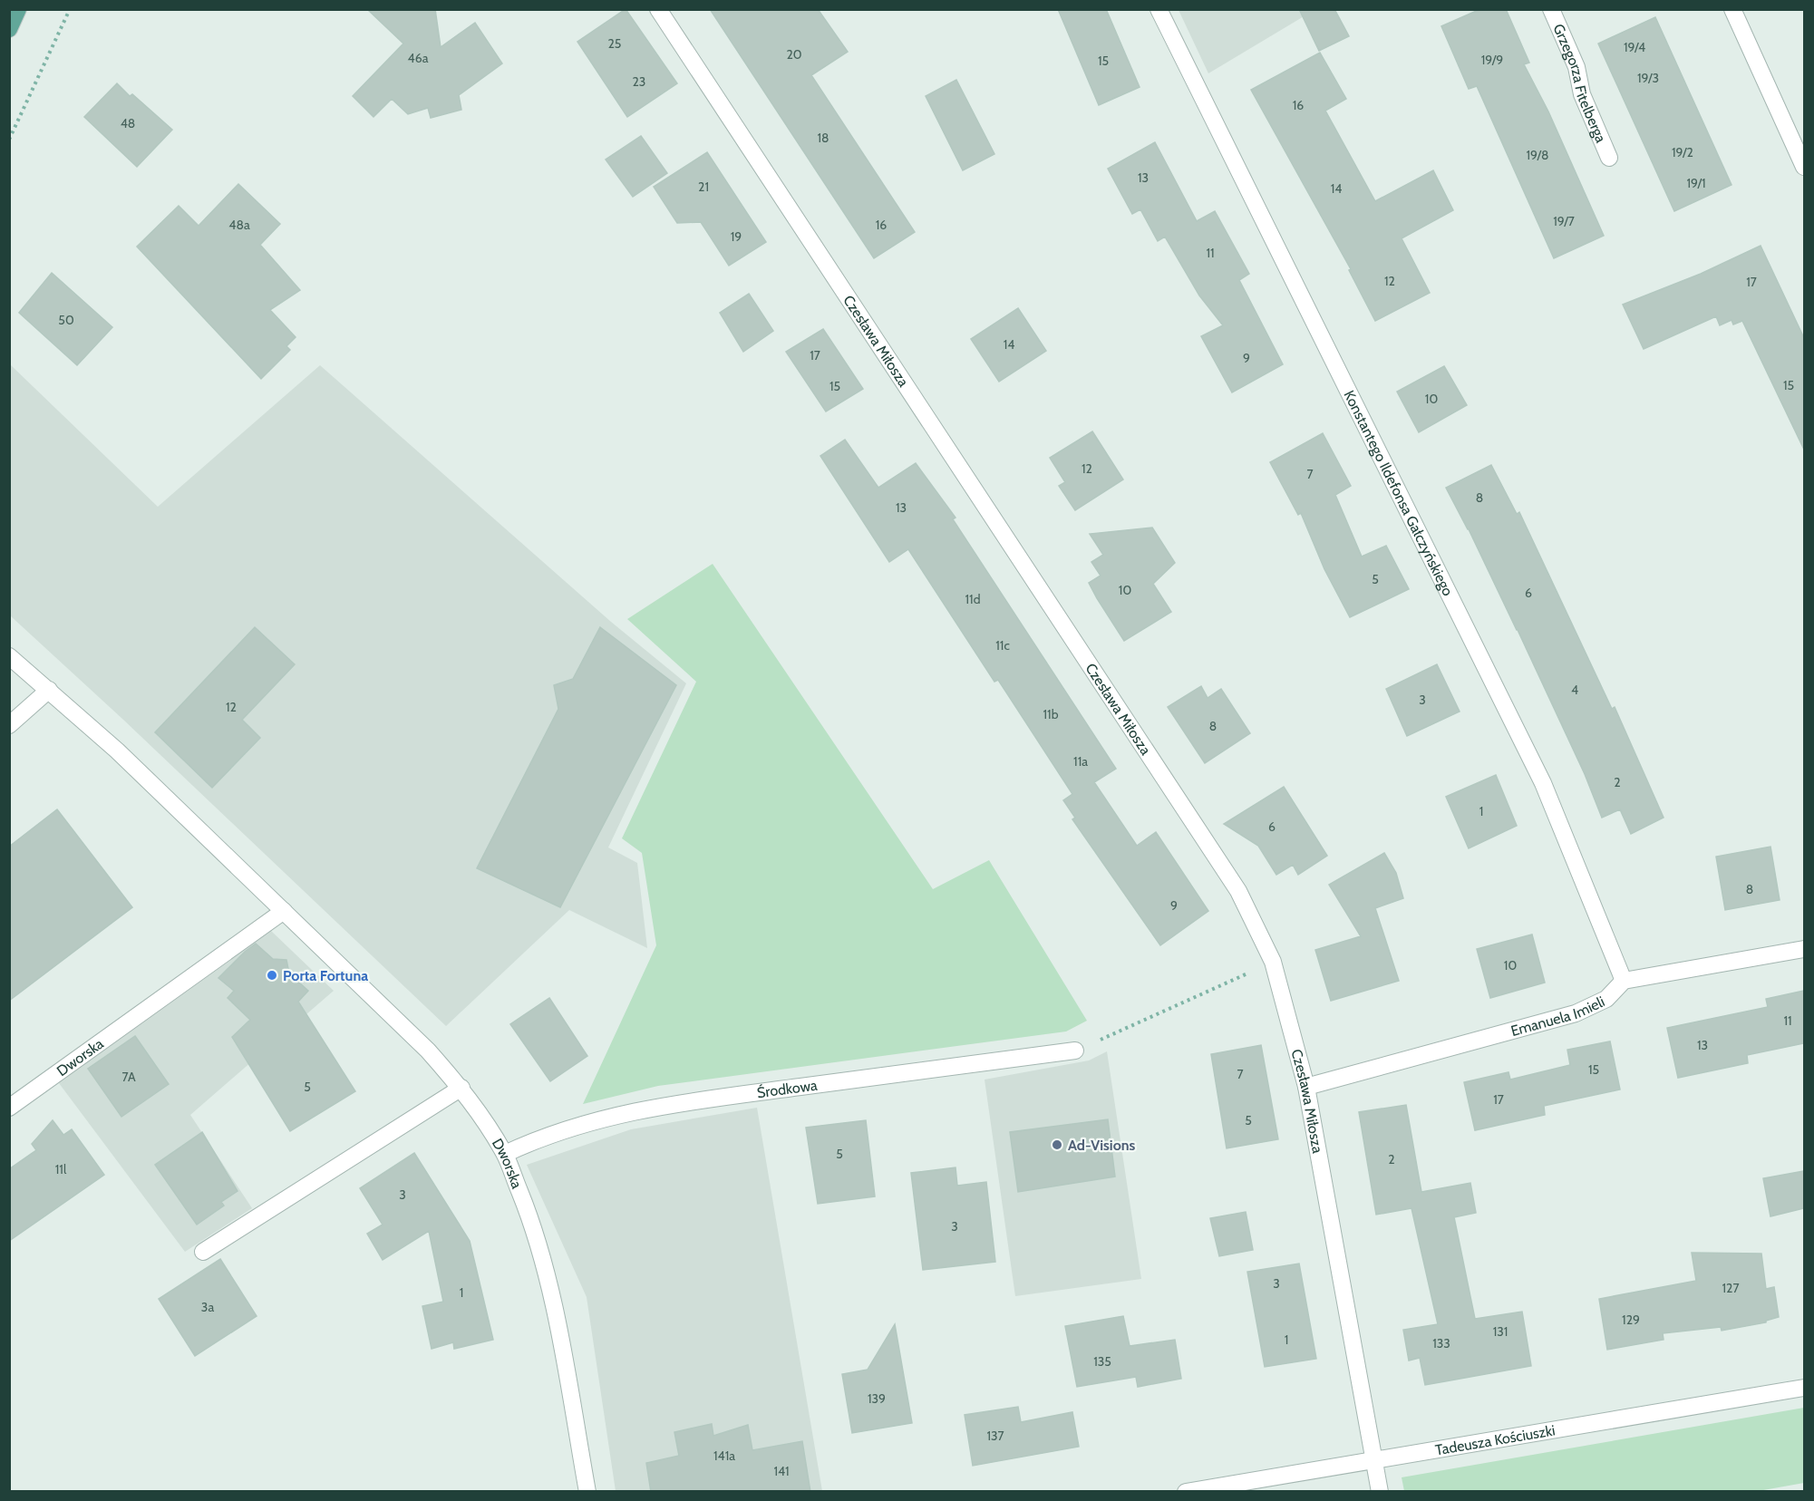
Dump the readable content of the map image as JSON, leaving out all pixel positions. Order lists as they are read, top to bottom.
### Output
{
  "streets": {
    "street": [
      "Grzegorza Fitelberga",
      "Czesława Miłosza",
      "Konstantego Ildefonsa Gałczyńskiego",
      "Emanuela Imieli",
      "Dworska",
      "Środkowa",
      "Tadeusza Kościuszki"
    ]
  },
  "crossings": [
    ["Czesława Miłosza", "Emanuela Imieli"],
    ["Czesława Miłosza", "Tadeusza Kościuszki"],
    ["Konstantego Ildefonsa Gałczyńskiego", "Emanuela Imieli"],
    ["Dworska", "Środkowa"]
  ],
  "places": ["Porta Fortuna", "Ad-Visions"],
  "house_numbers": [
    "25",
    "19/4",
    "20",
    "46a",
    "19/9",
    "15",
    "19/3",
    "23",
    "16",
    "48",
    "18",
    "19/2",
    "19/8",
    "13",
    "19/1",
    "21",
    "14",
    "19/7",
    "48a",
    "16",
    "19",
    "11",
    "12",
    "17",
    "50",
    "14",
    "17",
    "9",
    "15",
    "15",
    "10",
    "12",
    "7",
    "8",
    "13",
    "5",
    "10",
    "6",
    "11d",
    "11c",
    "4",
    "3",
    "12",
    "11b",
    "8",
    "11a",
    "2",
    "1",
    "6",
    "8",
    "9",
    "10",
    "11",
    "13",
    "15",
    "7",
    "7A",
    "5",
    "17",
    "5",
    "5",
    "2",
    "11l",
    "3",
    "3",
    "3",
    "127",
    "1",
    "3a",
    "129",
    "131",
    "1",
    "133",
    "135",
    "139",
    "137",
    "141a",
    "141"
  ]
}
